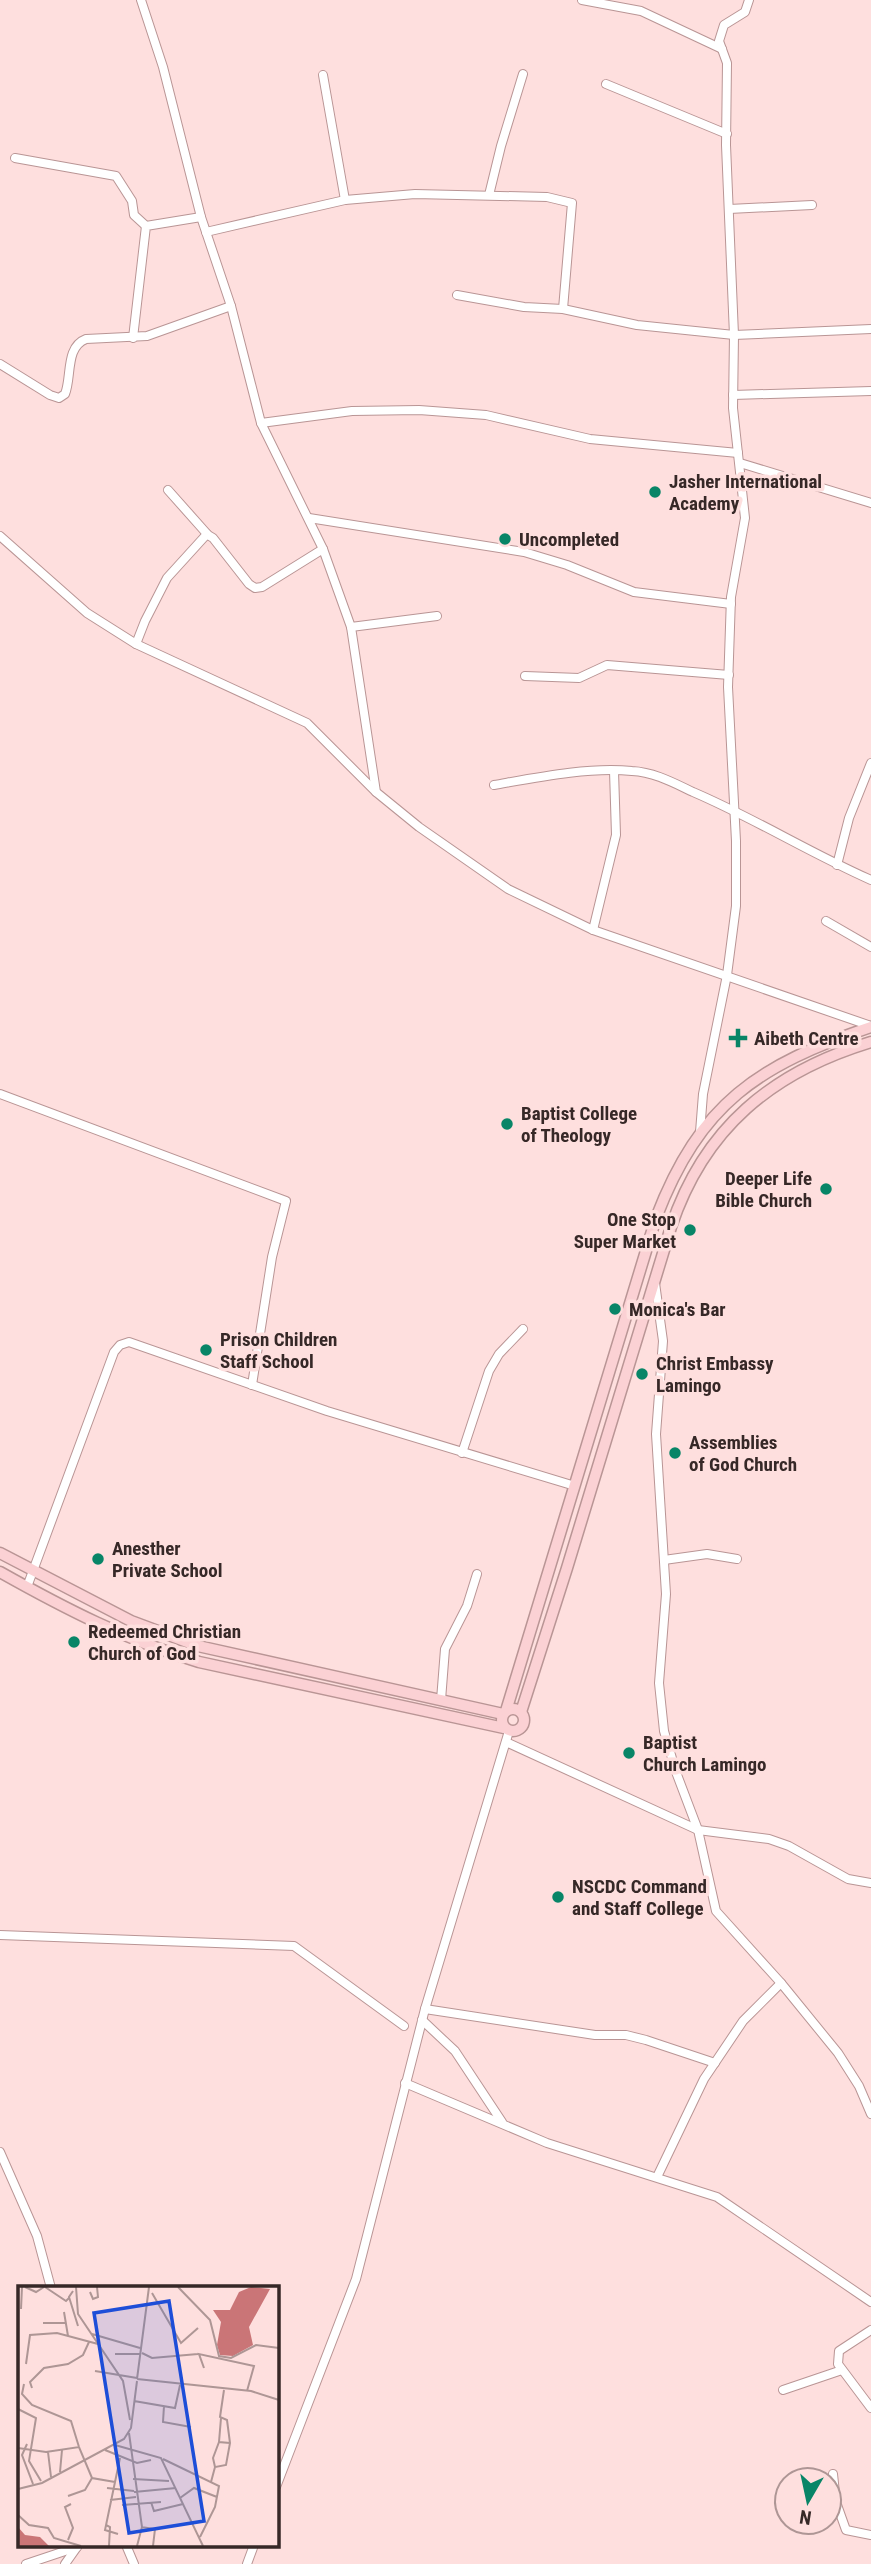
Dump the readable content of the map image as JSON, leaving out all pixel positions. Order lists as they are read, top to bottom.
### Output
{
  "places": {
    "other": [
      "Jasher International Academy",
      "Uncompleted",
      "Baptist College of Theology",
      "Deeper Life Bible Church",
      "One Stop Super Market",
      "Monica's Bar",
      "Prison Children Staff School",
      "Christ Embassy Lamingo",
      "Assemblies of God Church",
      "Anesther Private School",
      "Redeemed Christian Church of God",
      "Baptist Church Lamingo",
      "NSCDC Command and Staff College"
    ],
    "health": ["Aibeth Centre"]
  },
  "north": "bottom"
}
